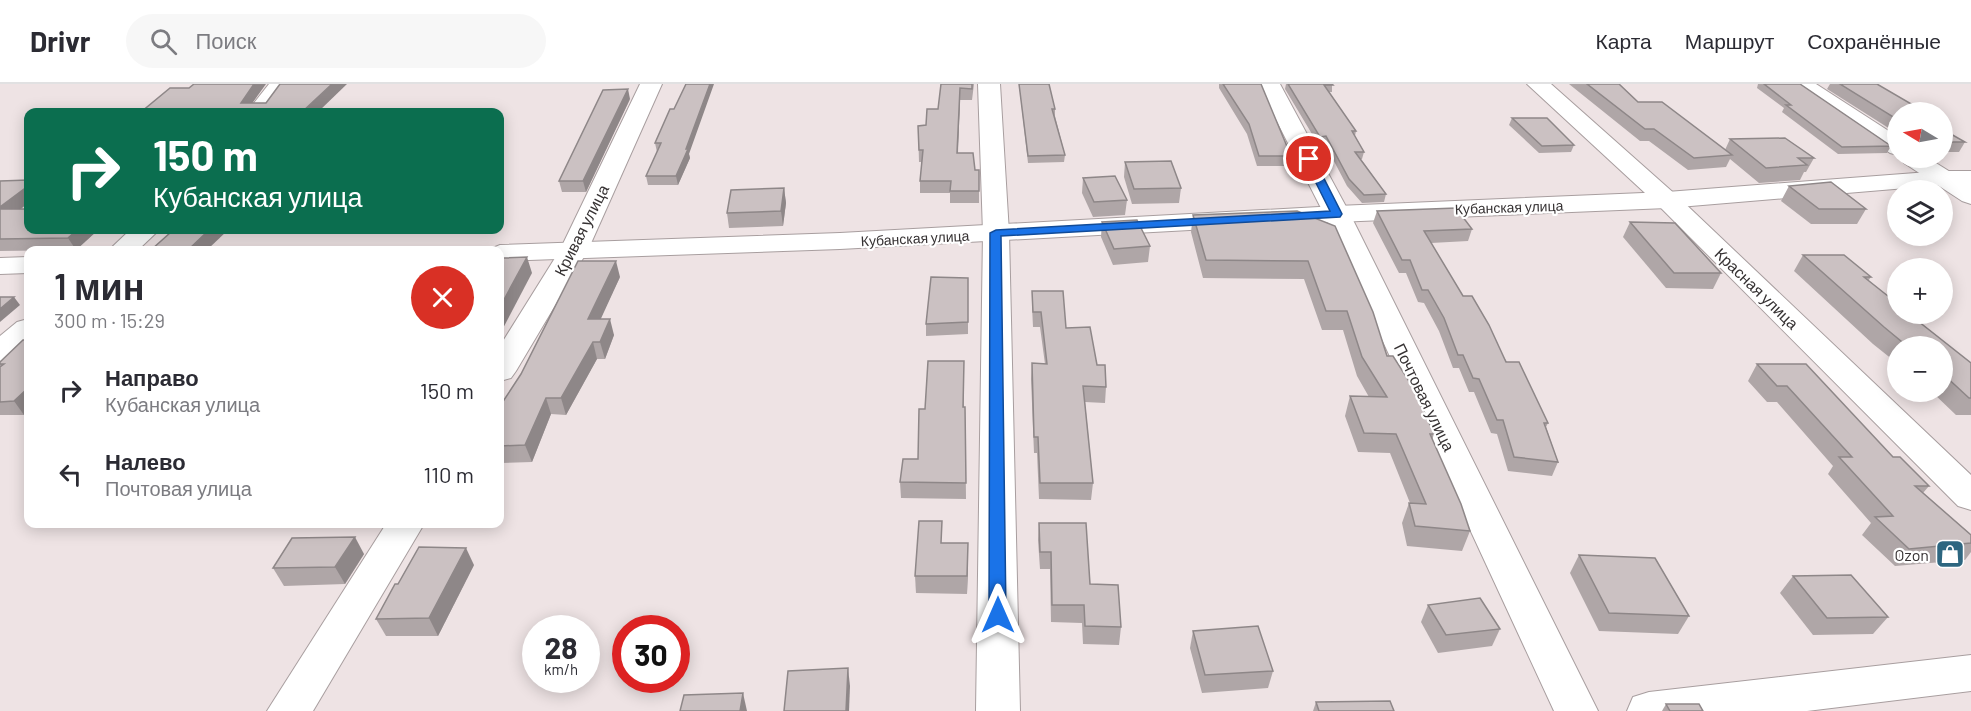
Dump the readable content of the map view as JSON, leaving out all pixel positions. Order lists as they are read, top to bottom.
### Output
{
  "streets": {
    "street": [
      "Кубанская улица",
      "Кривая улица",
      "Красная улица",
      "Почтовая улица"
    ]
  },
  "crossings": [
    ["Кубанская улица", "Кривая улица"],
    ["Кубанская улица", "Красная улица"],
    ["Кубанская улица", "Почтовая улица"]
  ],
  "places": {
    "shop": ["Ozon"]
  },
  "north": "left",
  "page": {
    "header": "Drivr",
    "search": "Поиск",
    "nav": ["Карта", "Маршрут", "Сохранённые"],
    "map_buttons": ["+", "−"],
    "turn": ["150 m", "Кубанская улица"],
    "heading": ["1 мин", "300 m · 15:29"],
    "list": [
      {
        "name": "Направо",
        "note": "Кубанская улица",
        "value": "150 m"
      },
      {
        "name": "Налево",
        "note": "Почтовая улица",
        "value": "110 m"
      }
    ],
    "speed": "28 km/h",
    "limit": "30"
  }
}
